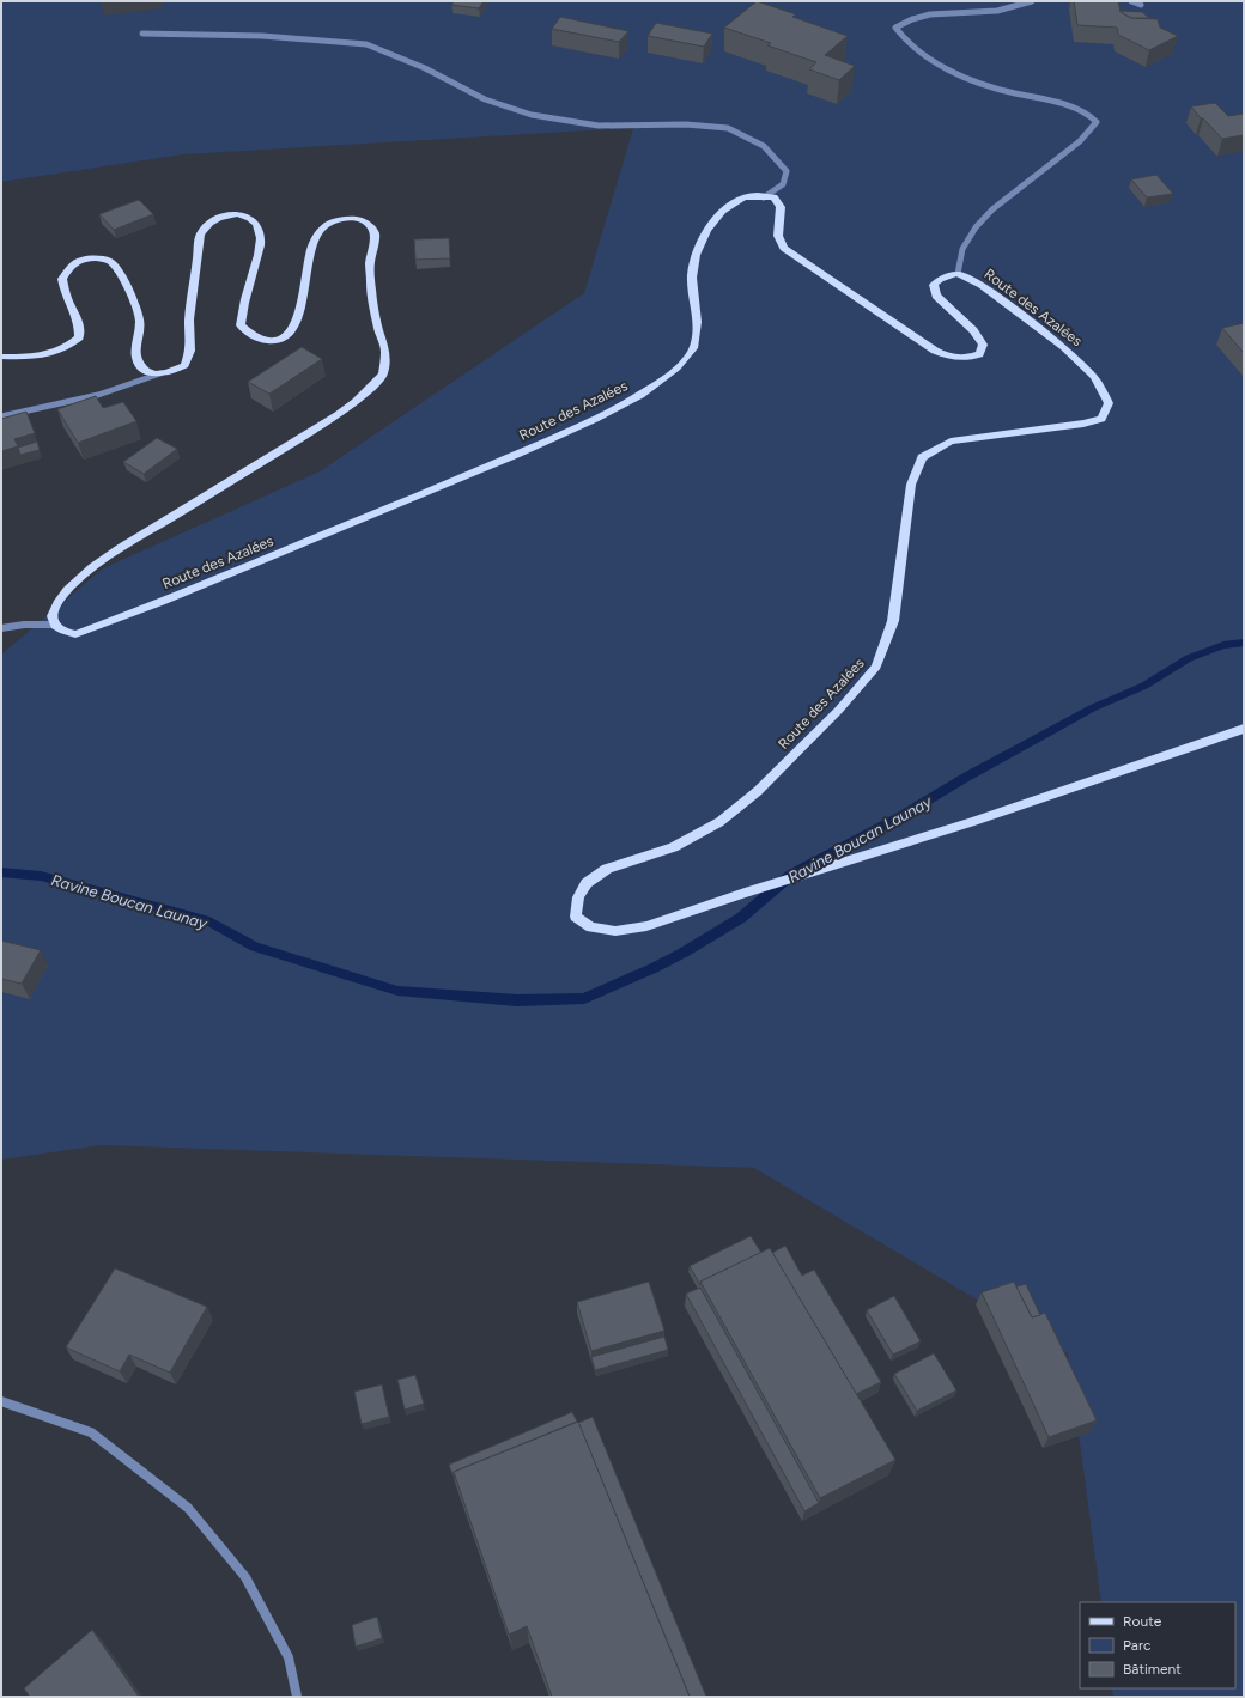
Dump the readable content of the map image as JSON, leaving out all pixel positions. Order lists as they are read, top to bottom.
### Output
{
  "streets": {
    "main road": ["Route des Azalées"]
  },
  "water": ["Ravine Boucan Launay"],
  "legend": ["Route", "Parc", "Bâtiment"]
}
